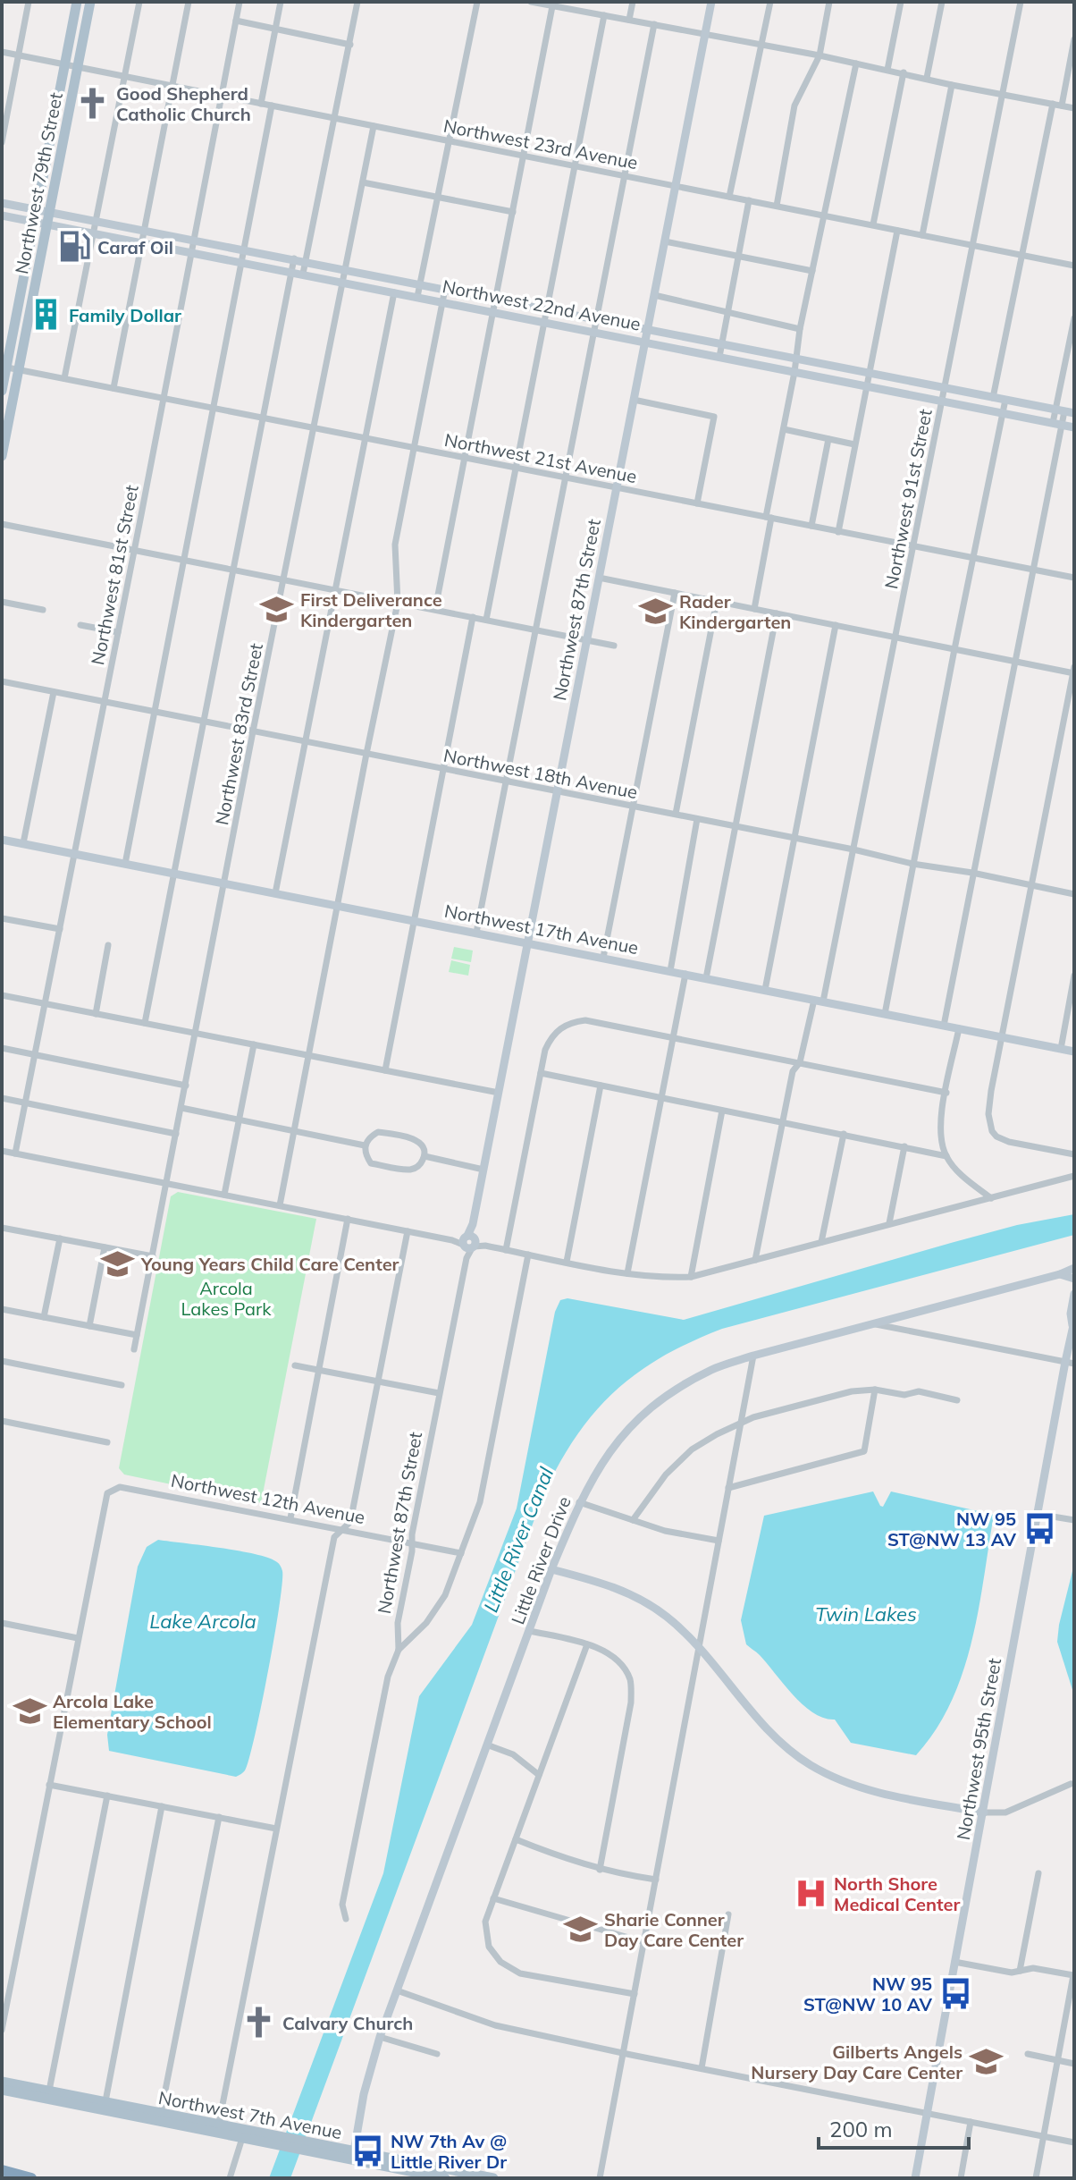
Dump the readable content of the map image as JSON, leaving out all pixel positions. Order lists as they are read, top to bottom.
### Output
{
  "streets": {
    "main road": [
      "Northwest 79th Street",
      "Northwest 22nd Avenue",
      "Northwest 87th Street",
      "Northwest 17th Avenue",
      "Little River Drive",
      "Northwest 95th Street",
      "Northwest 7th Avenue"
    ],
    "street": [
      "Northwest 23rd Avenue",
      "Northwest 21st Avenue",
      "Northwest 91st Street",
      "Northwest 81st Street",
      "Northwest 83rd Street",
      "Northwest 18th Avenue",
      "Northwest 12th Avenue"
    ]
  },
  "crossings": [
    ["Northwest 23rd Avenue", "Northwest 79th Street"],
    ["Northwest 23rd Avenue", "Northwest 91st Street"],
    ["Northwest 23rd Avenue", "Northwest 81st Street"],
    ["Northwest 23rd Avenue", "Northwest 87th Street"],
    ["Northwest 23rd Avenue", "Northwest 83rd Street"],
    ["Northwest 79th Street", "Northwest 22nd Avenue"],
    ["Northwest 79th Street", "Northwest 21st Avenue"],
    ["Northwest 22nd Avenue", "Northwest 91st Street"],
    ["Northwest 22nd Avenue", "Northwest 81st Street"],
    ["Northwest 22nd Avenue", "Northwest 87th Street"],
    ["Northwest 22nd Avenue", "Northwest 83rd Street"],
    ["Northwest 21st Avenue", "Northwest 91st Street"],
    ["Northwest 21st Avenue", "Northwest 81st Street"],
    ["Northwest 21st Avenue", "Northwest 87th Street"],
    ["Northwest 21st Avenue", "Northwest 83rd Street"],
    ["Northwest 91st Street", "Northwest 18th Avenue"],
    ["Northwest 91st Street", "Northwest 17th Avenue"],
    ["Northwest 81st Street", "Northwest 18th Avenue"],
    ["Northwest 81st Street", "Northwest 17th Avenue"],
    ["Northwest 87th Street", "Northwest 18th Avenue"],
    ["Northwest 87th Street", "Northwest 17th Avenue"],
    ["Northwest 87th Street", "Northwest 12th Avenue"],
    ["Northwest 83rd Street", "Northwest 18th Avenue"],
    ["Northwest 83rd Street", "Northwest 17th Avenue"],
    ["Little River Drive", "Northwest 7th Avenue"]
  ],
  "water": ["Little River Canal", "Twin Lakes", "Lake Arcola"],
  "parks": ["Arcola Lakes Park"],
  "places": {
    "church": ["Good Shepherd Catholic Church", "Calvary Church"],
    "fuel station": ["Caraf Oil"],
    "building": ["Family Dollar"],
    "school or university": [
      "First Deliverance Kindergarten",
      "Rader Kindergarten",
      "Young Years Child Care Center",
      "Arcola Lake Elementary School",
      "Sharie Conner Day Care Center",
      "Gilberts Angels Nursery Day Care Center"
    ],
    "bus stop": ["NW 95 ST@NW 13 AV", "NW 95 ST@NW 10 AV", "NW 7th Av @ Little River Dr"],
    "hospital": ["North Shore Medical Center"]
  },
  "scale_bar": "200 m"
}
